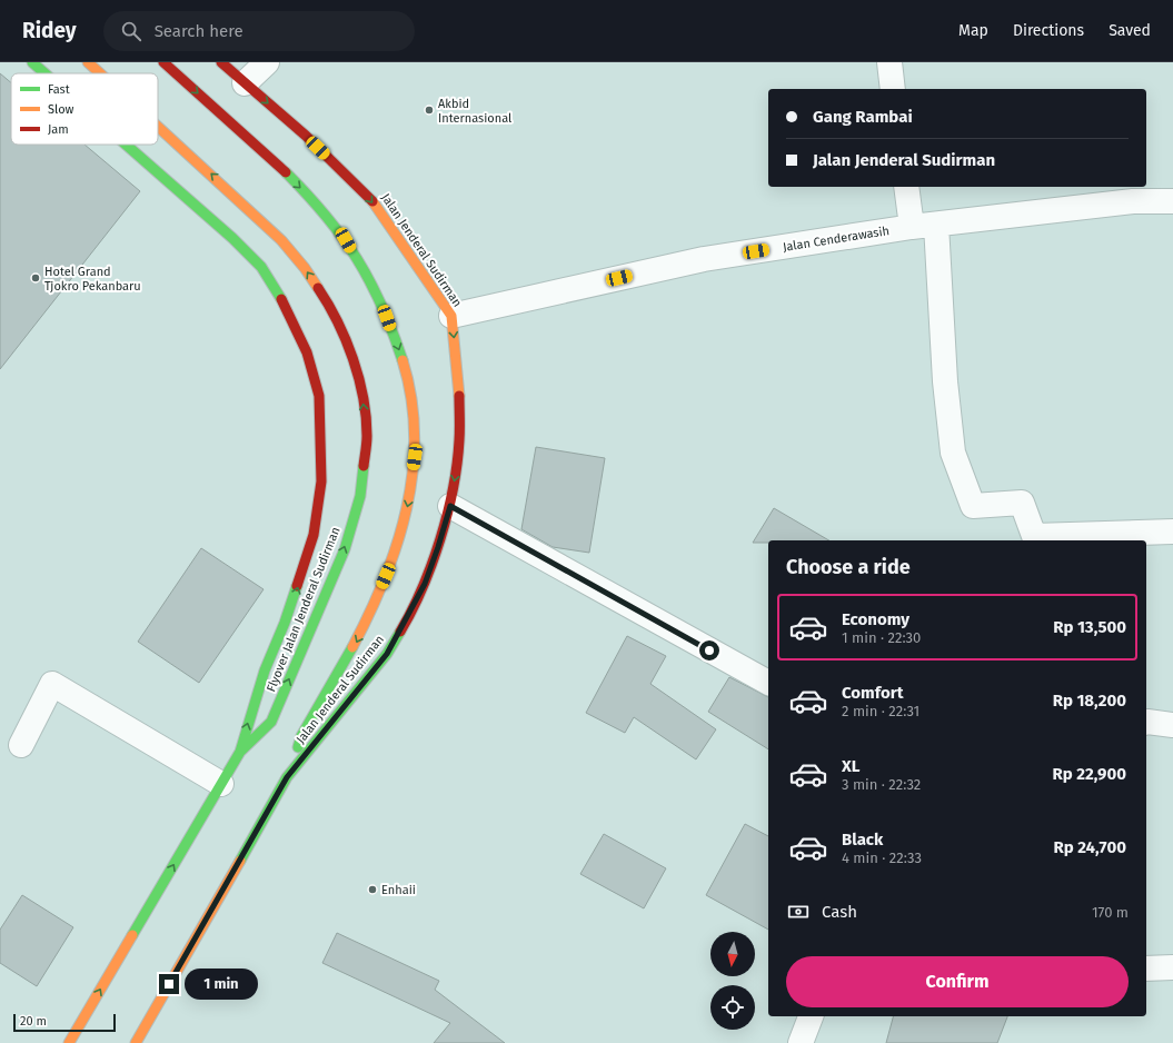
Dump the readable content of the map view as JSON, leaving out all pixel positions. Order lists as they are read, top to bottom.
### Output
{
  "streets": {
    "main road": ["Jalan Jenderal Sudirman", "Flyover Jalan Jenderal Sudirman"],
    "street": ["Jalan Cenderawasih"]
  },
  "crossings": [
    ["Jalan Cenderawasih", "Jalan Jenderal Sudirman"]
  ],
  "one_way": ["Jalan Jenderal Sudirman", "Flyover Jalan Jenderal Sudirman"],
  "places": ["Akbid Internasional", "Hotel Grand Tjokro Pekanbaru", "Enhaii"],
  "legend": ["Fast", "Slow", "Jam"],
  "scale_bar": "20 m",
  "north": "bottom",
  "page": {
    "header": "Ridey",
    "search": "Search here",
    "nav": ["Map", "Directions", "Saved"],
    "banner": ["Gang Rambai", "Jalan Jenderal Sudirman"],
    "heading": "Choose a ride",
    "list": [
      {
        "name": "Economy",
        "note": "1 min · 22:30",
        "value": "Rp 13,500"
      },
      {
        "name": "Comfort",
        "note": "2 min · 22:31",
        "value": "Rp 18,200"
      },
      {
        "name": "XL",
        "note": "3 min · 22:32",
        "value": "Rp 22,900"
      },
      {
        "name": "Black",
        "note": "4 min · 22:33",
        "value": "Rp 24,700"
      }
    ],
    "pay": ["Cash", "170 m"],
    "buttons": "Confirm",
    "bubble": "1 min",
    "scale": "20 m"
  }
}
